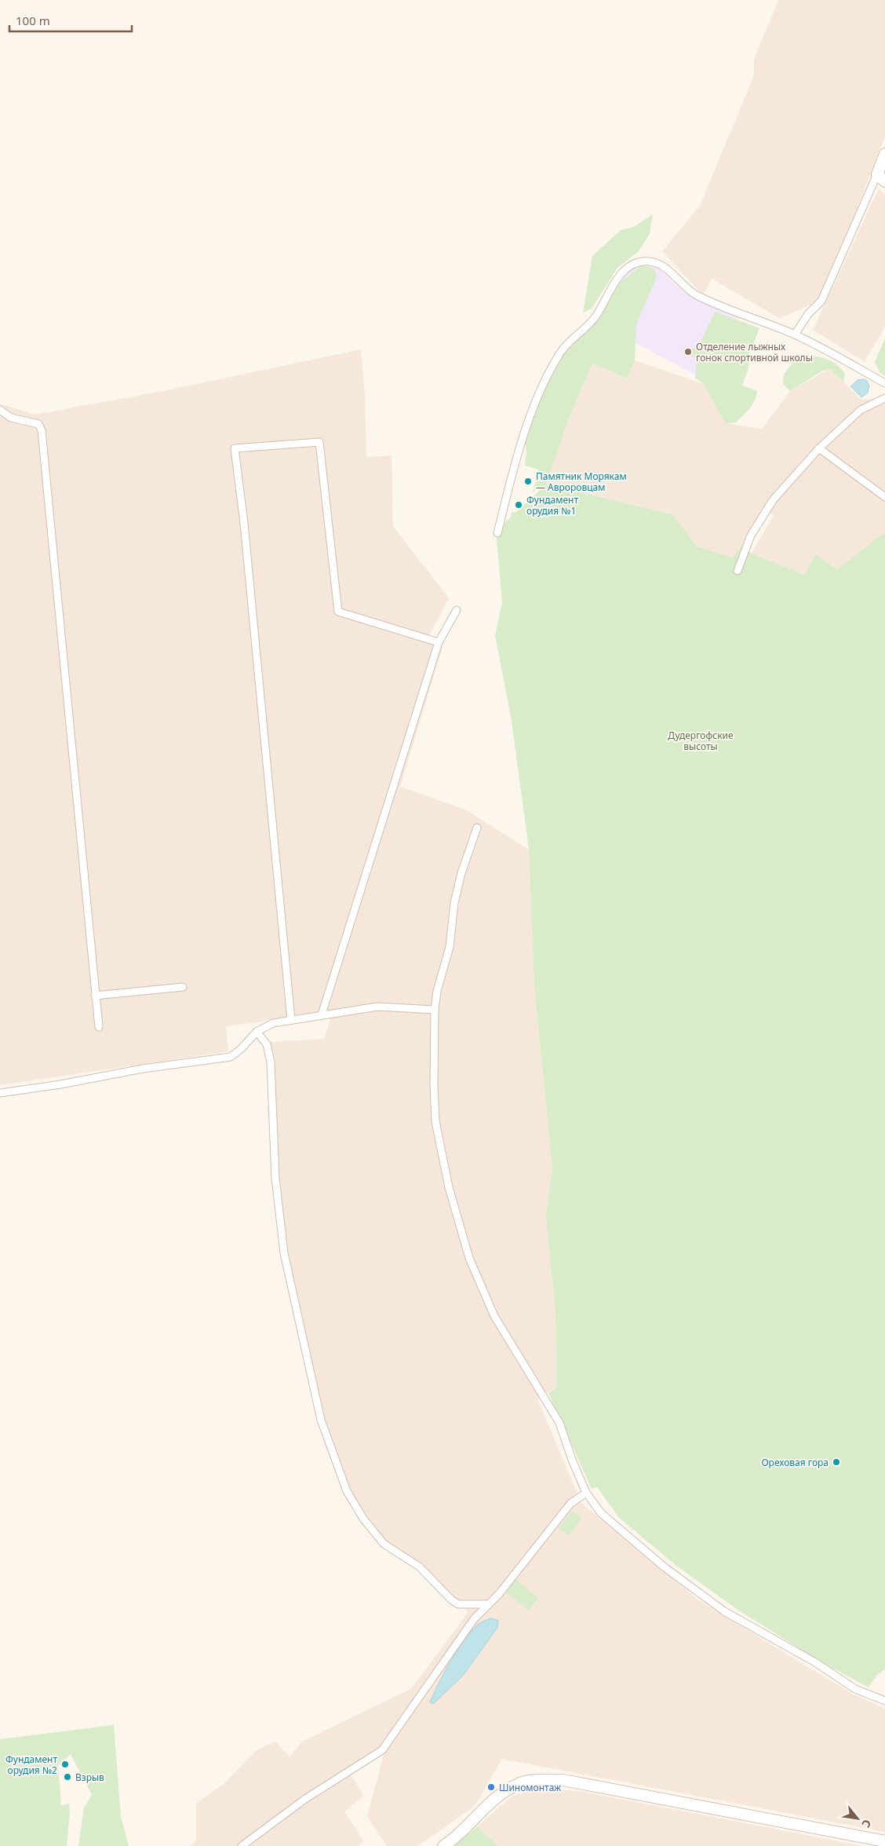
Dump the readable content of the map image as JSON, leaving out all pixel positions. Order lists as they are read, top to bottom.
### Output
{
  "parks": ["Дудергофские высоты"],
  "places": [
    "Отделение лыжных гонок спортивной школы",
    "Памятник Морякам — Авроровцам",
    "Фундамент орудия №1",
    "Ореховая гора",
    "Фундамент орудия №2",
    "Взрыв",
    "Шиномонтаж"
  ],
  "scale_bar": "100 m",
  "north": "bottom right"
}
